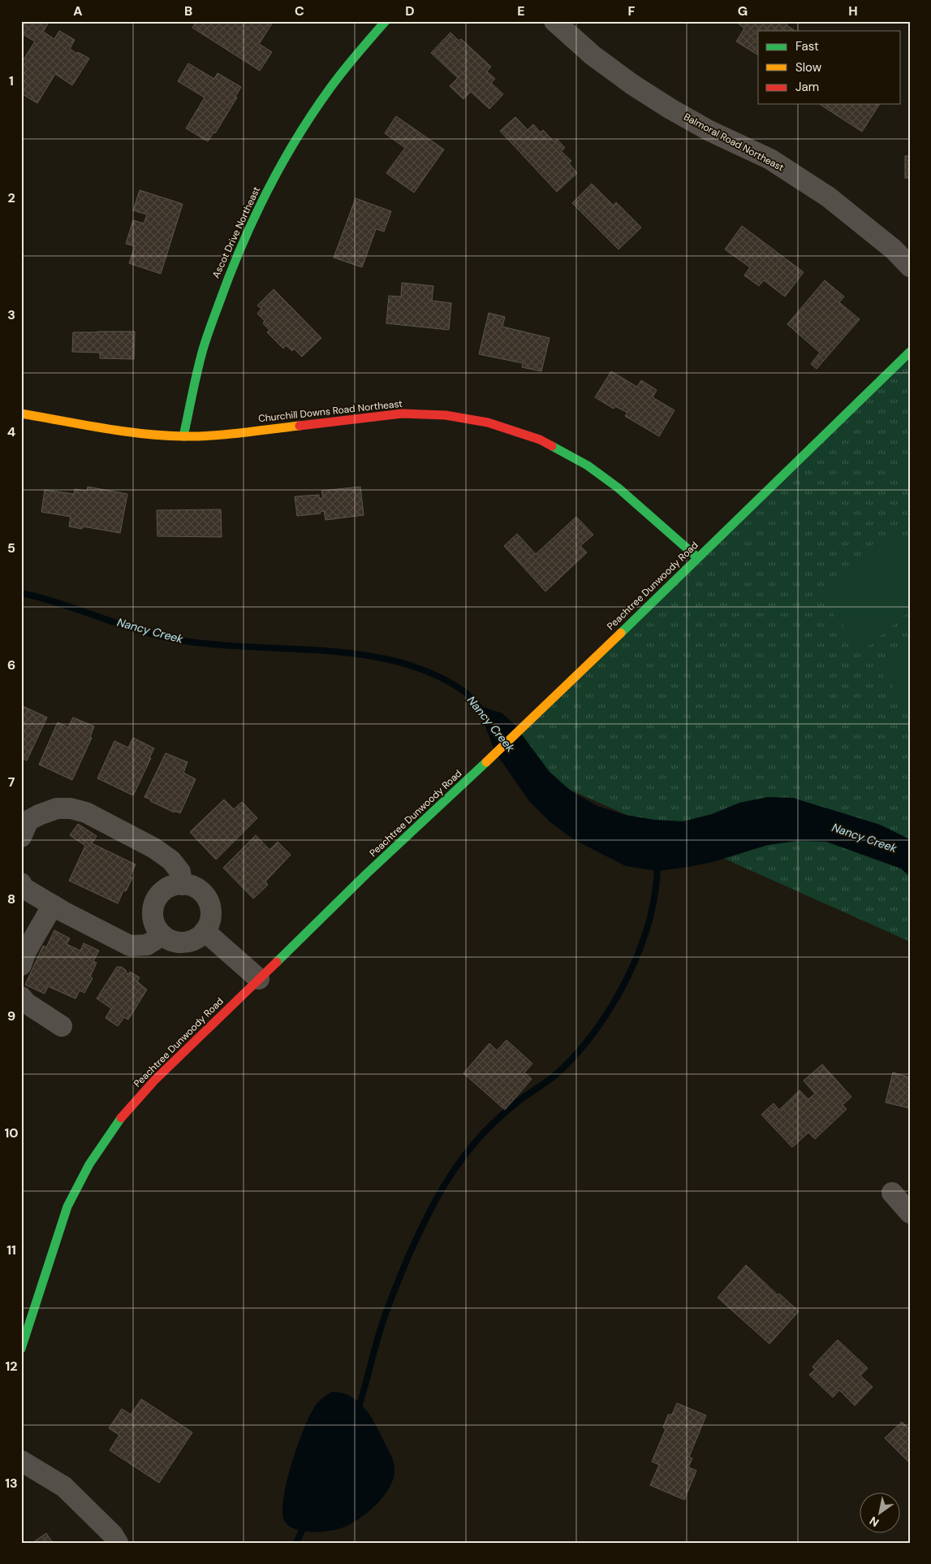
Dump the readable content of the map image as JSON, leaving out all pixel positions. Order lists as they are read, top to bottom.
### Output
{
  "streets": {
    "main road": ["Ascot Drive Northeast", "Churchill Downs Road Northeast", "Peachtree Dunwoody Road"],
    "street": ["Balmoral Road Northeast"]
  },
  "crossings": [
    ["Ascot Drive Northeast", "Churchill Downs Road Northeast"],
    ["Churchill Downs Road Northeast", "Peachtree Dunwoody Road"]
  ],
  "water": ["Nancy Creek"],
  "legend": ["Fast", "Slow", "Jam"],
  "north": "bottom left",
  "grid": {
    "columns": [
      "A",
      "B",
      "C",
      "D",
      "E",
      "F",
      "G",
      "H"
    ],
    "rows": [
      "1",
      "2",
      "3",
      "4",
      "5",
      "6",
      "7",
      "8",
      "9",
      "10",
      "11",
      "12",
      "13"
    ]
  }
}
